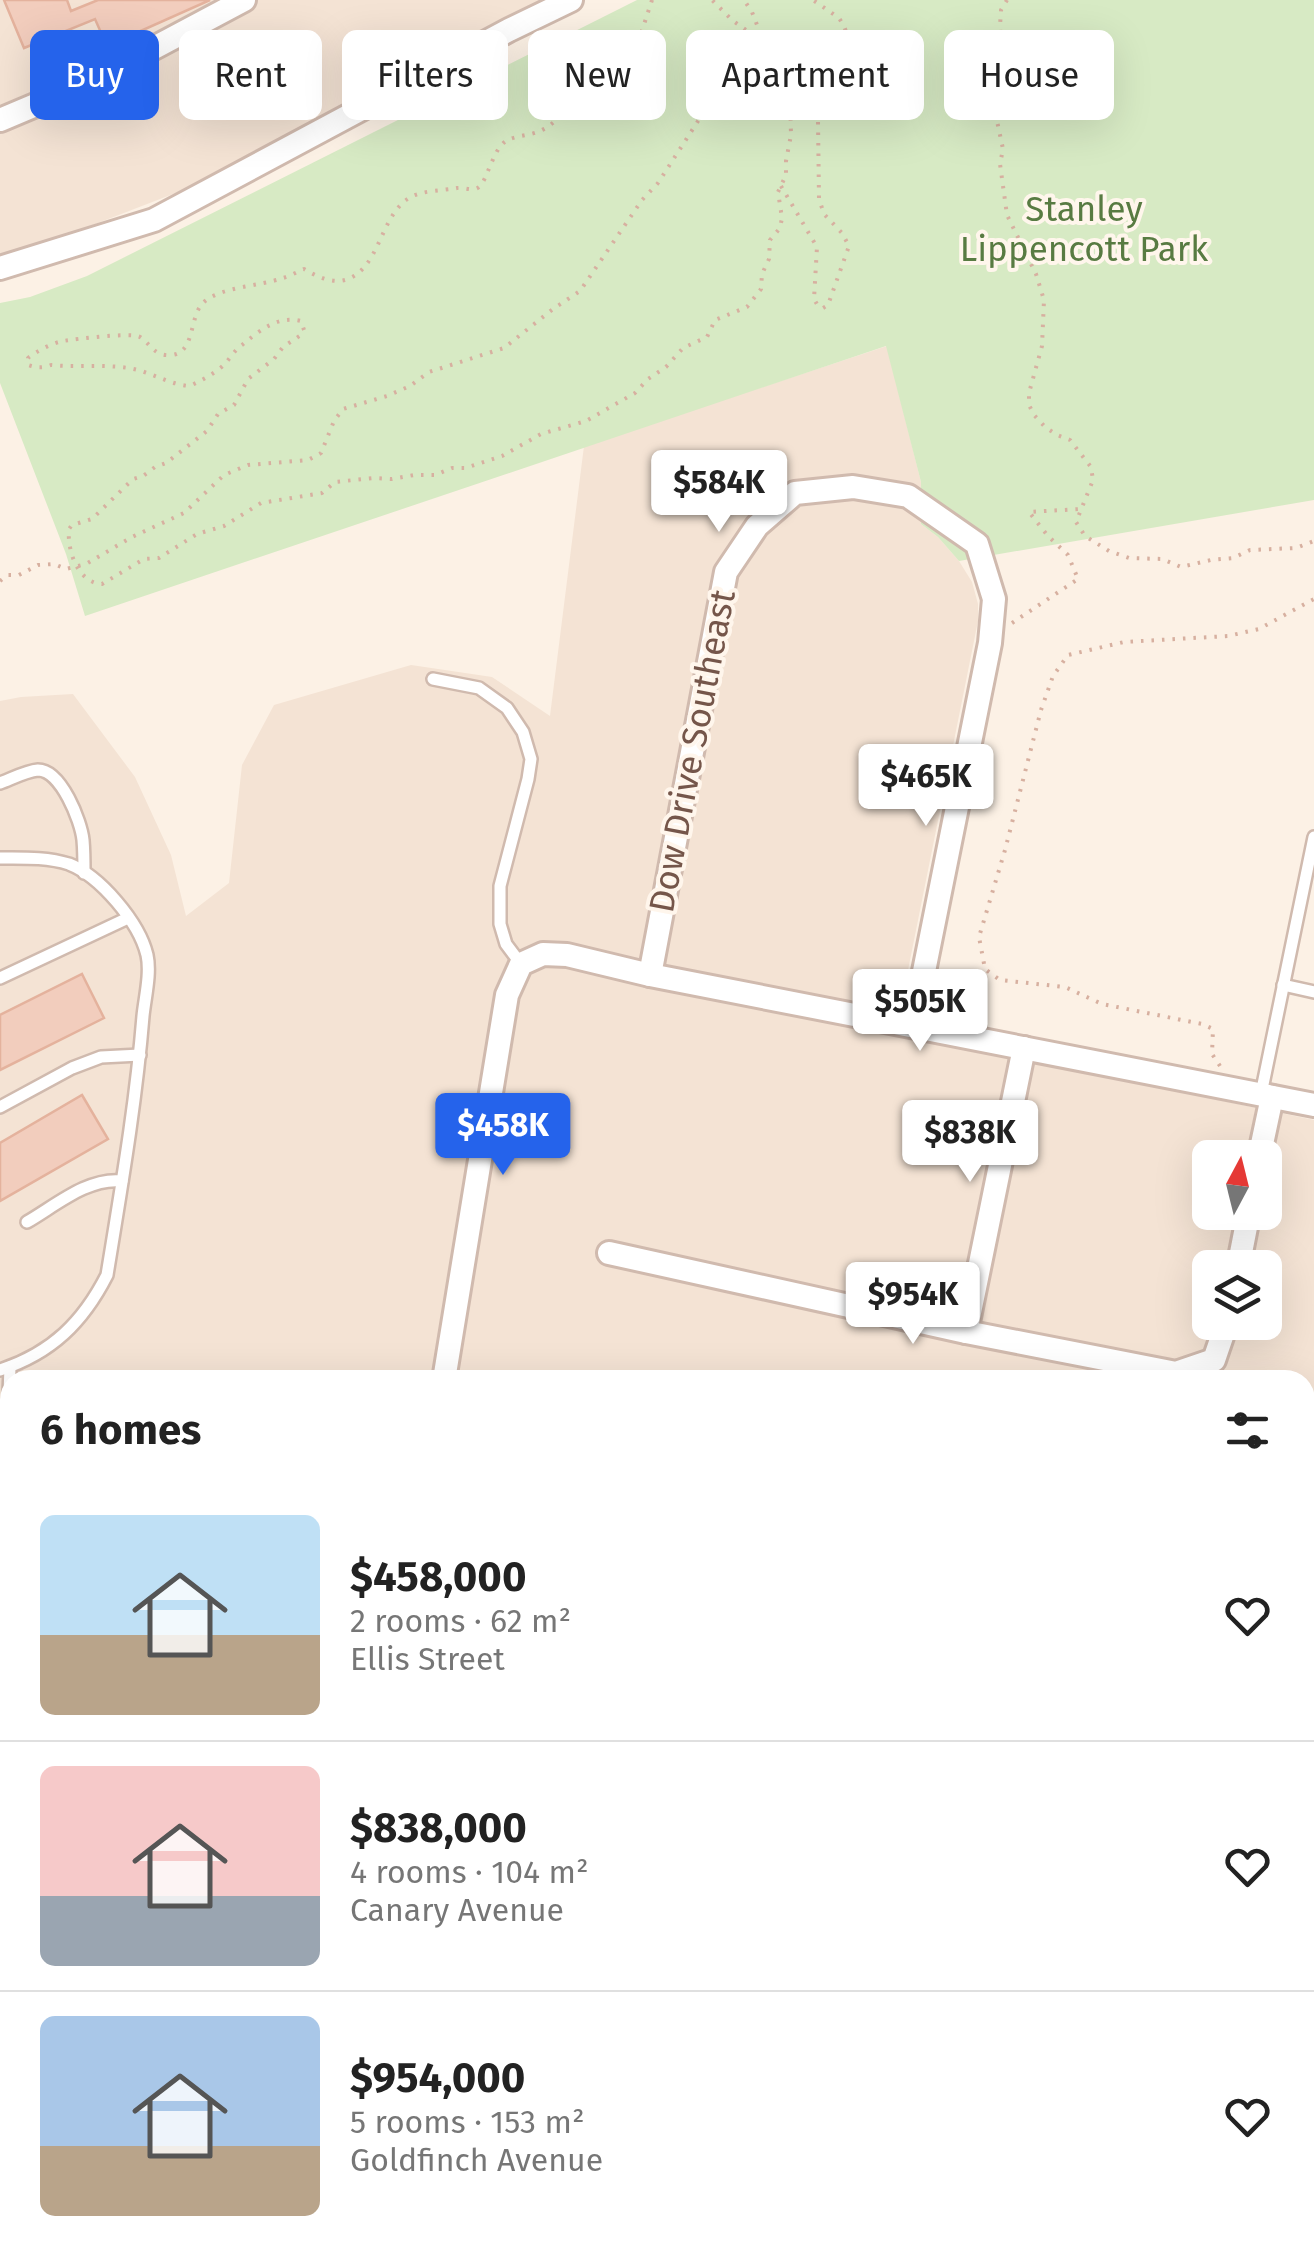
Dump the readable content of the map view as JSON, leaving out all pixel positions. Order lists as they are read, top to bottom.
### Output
{
  "streets": {
    "street": ["Dow Drive Southeast"]
  },
  "parks": ["Stanley Lippencott Park"],
  "north": "top",
  "page": {
    "chip": [
      "Buy",
      "Rent",
      "Filters",
      "New",
      "Apartment",
      "House"
    ],
    "price": [
      "$584K",
      "$465K",
      "$505K",
      "$458K",
      "$838K",
      "$954K"
    ],
    "heading": "6 homes",
    "list": [
      {
        "name": "$458,000",
        "note": "2 rooms · 62 m² · Ellis Street"
      },
      {
        "name": "$838,000",
        "note": "4 rooms · 104 m² · Canary Avenue"
      },
      {
        "name": "$954,000",
        "note": "5 rooms · 153 m² · Goldfinch Avenue"
      }
    ]
  }
}
